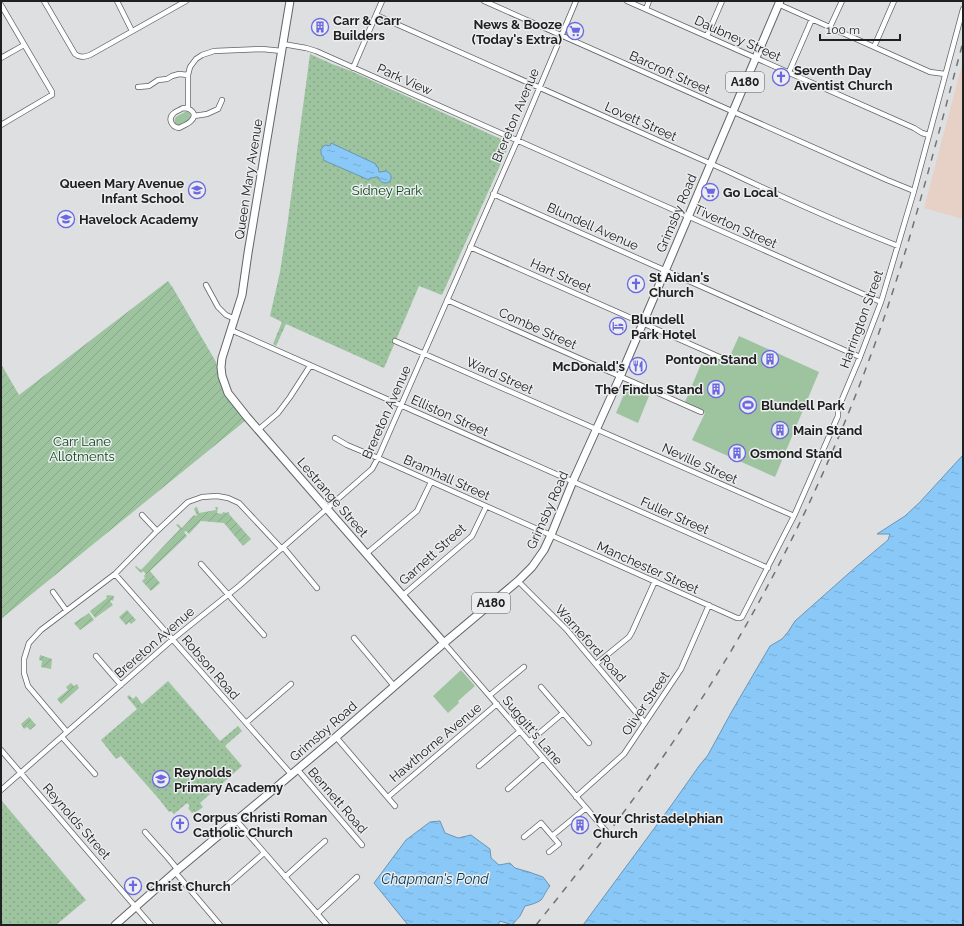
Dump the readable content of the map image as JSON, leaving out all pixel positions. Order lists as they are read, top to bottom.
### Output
{
  "streets": {
    "main road": [
      "A180",
      "Queen Mary Avenue",
      "Grimsby Road",
      "Lestrange Street"
    ],
    "street": [
      "Daubney Street",
      "Barcroft Street",
      "Park View",
      "Brereton Avenue",
      "Lovett Street",
      "Blundell Avenue",
      "Tiverton Street",
      "Hart Street",
      "Harrington Street",
      "Combe Street",
      "Ward Street",
      "Elliston Street",
      "Neville Street",
      "Bramhall Street",
      "Fuller Street",
      "Garnett Street",
      "Manchester Street",
      "Warneford Road",
      "Robson Road",
      "Oliver Street",
      "Suggitt's Lane",
      "Hawthorne Avenue",
      "Bennett Road",
      "Reynolds Street"
    ]
  },
  "crossings": [
    ["Daubney Street", "Grimsby Road"],
    ["Daubney Street", "Harrington Street"],
    ["Barcroft Street", "Brereton Avenue"],
    ["Barcroft Street", "Grimsby Road"],
    ["Barcroft Street", "Harrington Street"],
    ["Park View", "Brereton Avenue"],
    ["Park View", "Queen Mary Avenue"],
    ["Park View", "Tiverton Street"],
    ["Brereton Avenue", "Lovett Street"],
    ["Brereton Avenue", "Blundell Avenue"],
    ["Brereton Avenue", "Tiverton Street"],
    ["Brereton Avenue", "Hart Street"],
    ["Brereton Avenue", "Combe Street"],
    ["Brereton Avenue", "Ward Street"],
    ["Brereton Avenue", "Elliston Street"],
    ["Brereton Avenue", "Bramhall Street"],
    ["Brereton Avenue", "Lestrange Street"],
    ["Brereton Avenue", "Robson Road"],
    ["Brereton Avenue", "Reynolds Street"],
    ["Lovett Street", "Grimsby Road"],
    ["Lovett Street", "Harrington Street"],
    ["Queen Mary Avenue", "Elliston Street"],
    ["Queen Mary Avenue", "Lestrange Street"],
    ["Grimsby Road", "Blundell Avenue"],
    ["Grimsby Road", "Tiverton Street"],
    ["Grimsby Road", "Hart Street"],
    ["Grimsby Road", "Combe Street"],
    ["Grimsby Road", "Ward Street"],
    ["Grimsby Road", "Elliston Street"],
    ["Grimsby Road", "Neville Street"],
    ["Grimsby Road", "Bramhall Street"],
    ["Grimsby Road", "Lestrange Street"],
    ["Grimsby Road", "Fuller Street"],
    ["Grimsby Road", "Manchester Street"],
    ["Grimsby Road", "Warneford Road"],
    ["Grimsby Road", "Robson Road"],
    ["Grimsby Road", "Suggitt's Lane"],
    ["Grimsby Road", "Bennett Road"],
    ["Grimsby Road", "Reynolds Street"],
    ["Blundell Avenue", "Harrington Street"],
    ["Tiverton Street", "Harrington Street"],
    ["Harrington Street", "Neville Street"],
    ["Harrington Street", "Fuller Street"],
    ["Harrington Street", "Manchester Street"],
    ["Ward Street", "Neville Street"],
    ["Elliston Street", "Fuller Street"],
    ["Bramhall Street", "Garnett Street"],
    ["Bramhall Street", "Manchester Street"],
    ["Lestrange Street", "Garnett Street"],
    ["Lestrange Street", "Suggitt's Lane"],
    ["Manchester Street", "Oliver Street"],
    ["Warneford Road", "Oliver Street"],
    ["Oliver Street", "Suggitt's Lane"],
    ["Suggitt's Lane", "Hawthorne Avenue"]
  ],
  "water": ["Chapman's Pond"],
  "parks": ["Sidney Park", "Carr Lane Allotments"],
  "places": {
    "building": [
      "Carr & Carr Builders",
      "Pontoon Stand",
      "The Findus Stand",
      "Main Stand",
      "Osmond Stand",
      "Your Christadelphian Church"
    ],
    "supermarket": ["News & Booze (Today's Extra)", "Go Local"],
    "church": [
      "Seventh Day Aventist Church",
      "St Aidan's Church",
      "Corpus Christi Roman Catholic Church",
      "Christ Church"
    ],
    "school or university": ["Queen Mary Avenue Infant School", "Havelock Academy", "Reynolds Primary Academy"],
    "hotel": ["Blundell Park Hotel"],
    "restaurant": ["McDonald's"],
    "sports": ["Blundell Park"]
  },
  "scale_bar": "100 m"
}
